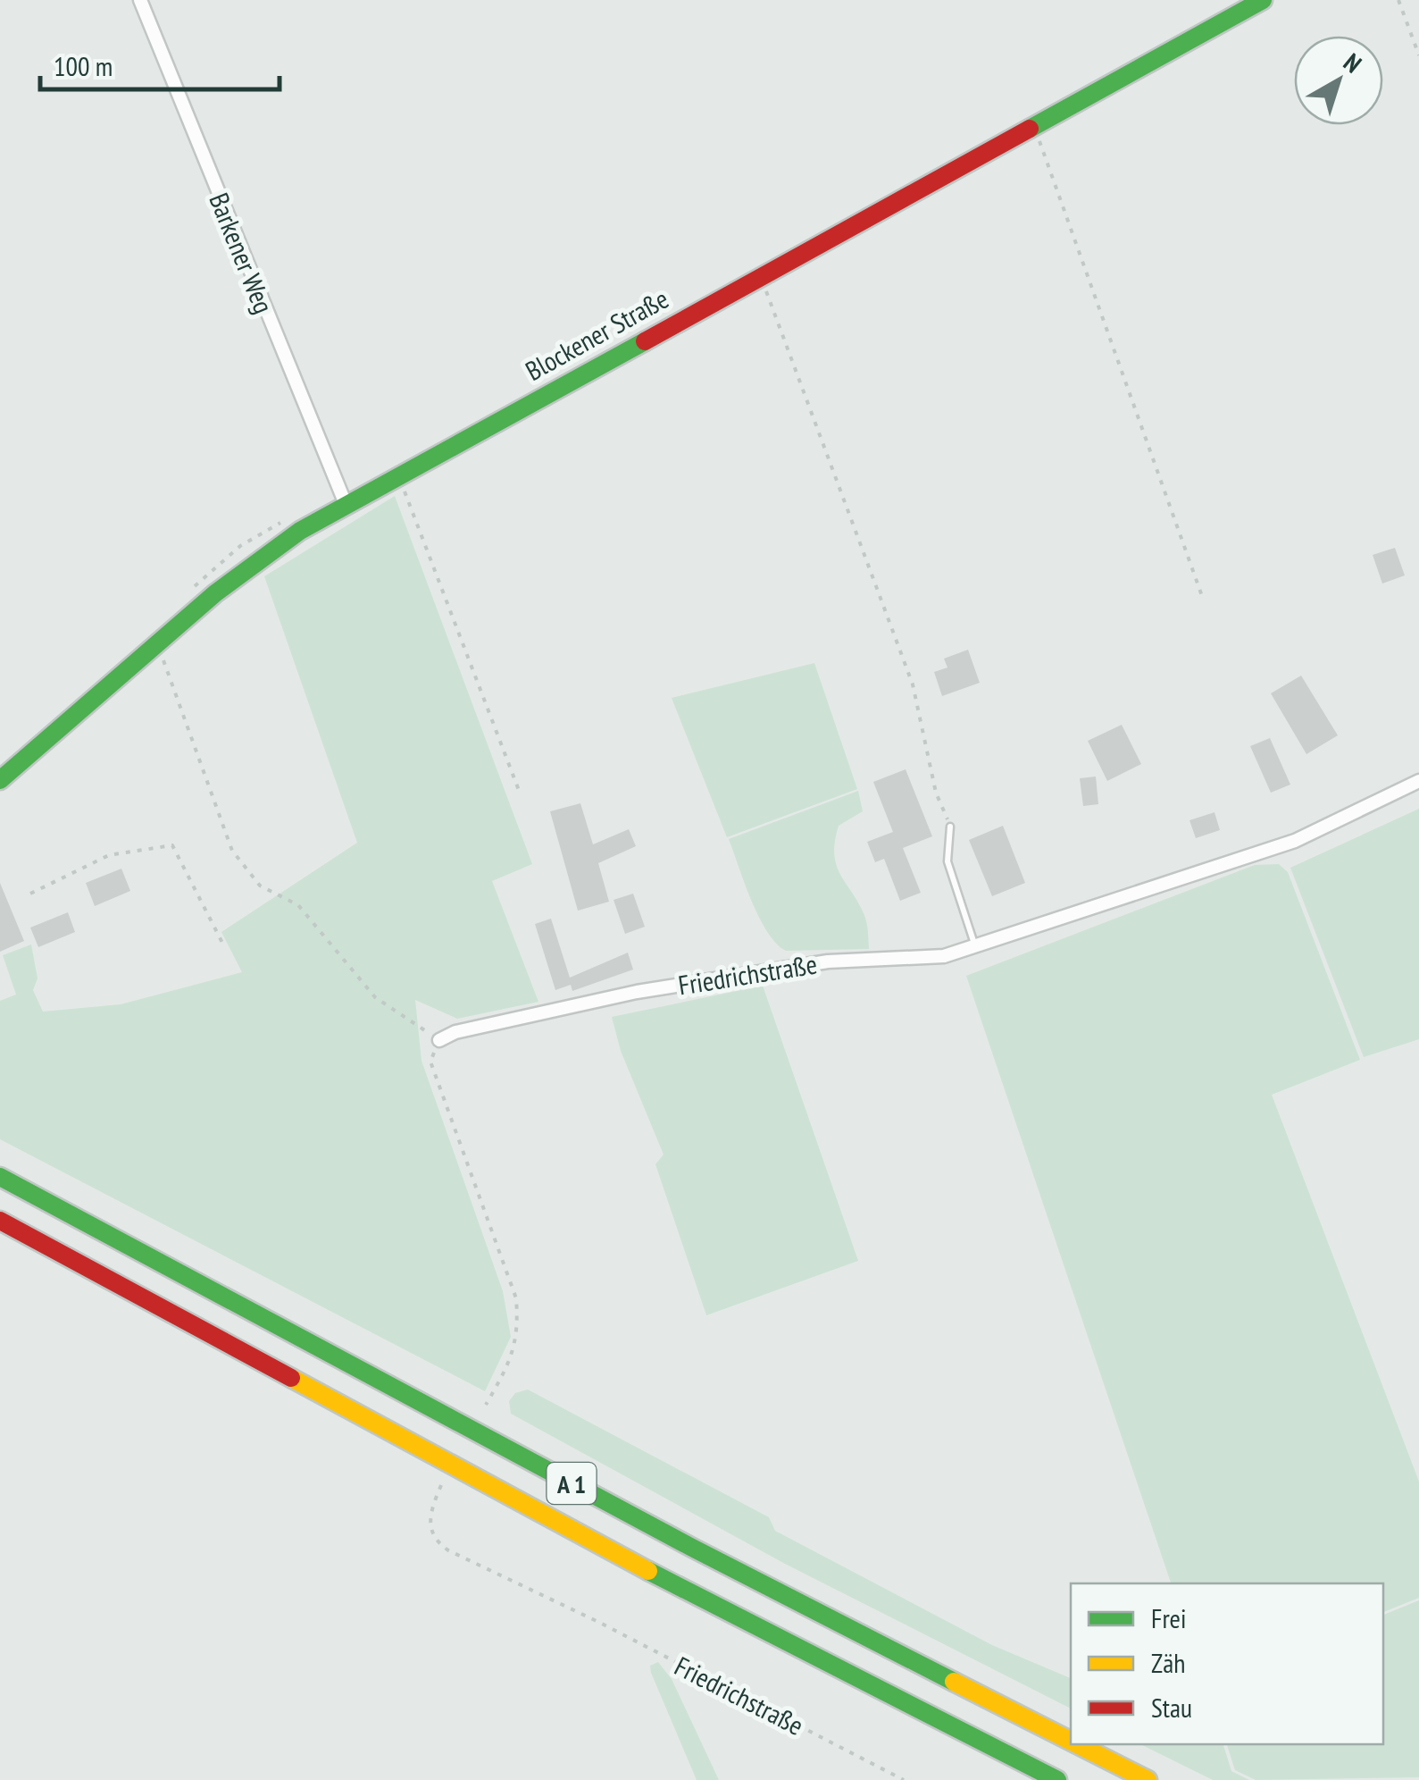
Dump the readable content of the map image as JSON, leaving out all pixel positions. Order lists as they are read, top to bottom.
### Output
{
  "streets": {
    "main road": ["Blockener Straße", "A 1"],
    "street": ["Barkener Weg", "Friedrichstraße"]
  },
  "crossings": [
    ["Barkener Weg", "Blockener Straße"]
  ],
  "legend": ["Frei", "Zäh", "Stau"],
  "scale_bar": "100 m",
  "north": "top right"
}
